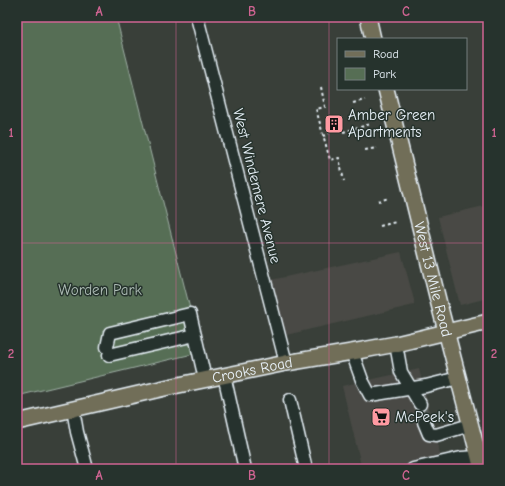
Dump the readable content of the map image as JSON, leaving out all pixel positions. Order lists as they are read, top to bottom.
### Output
{
  "streets": {
    "main road": ["West 13 Mile Road", "Crooks Road"],
    "street": ["West Windemere Avenue"]
  },
  "crossings": [
    ["West Windemere Avenue", "Crooks Road"],
    ["West 13 Mile Road", "Crooks Road"]
  ],
  "parks": ["Worden Park"],
  "places": {
    "building": ["Amber Green Apartments"],
    "supermarket": ["McPeek's"]
  },
  "legend": ["Road", "Park"],
  "grid": {
    "columns": ["A", "B", "C"],
    "rows": ["1", "2"]
  }
}
